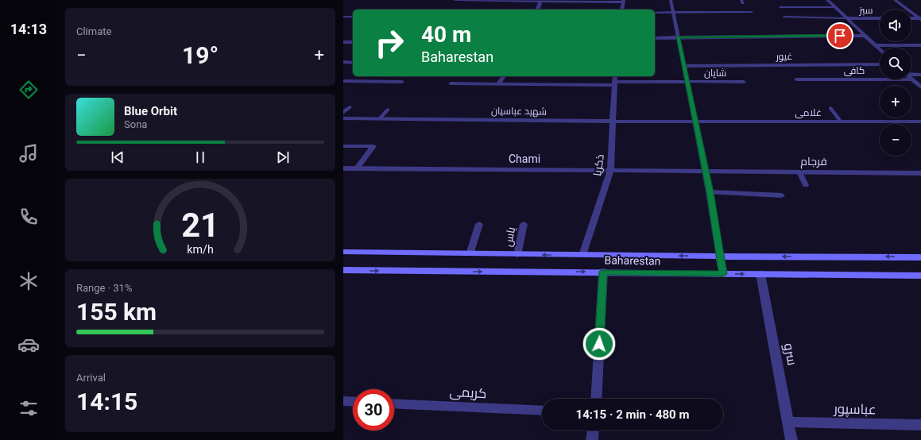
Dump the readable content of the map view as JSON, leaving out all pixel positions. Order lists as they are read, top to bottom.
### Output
{
  "streets": {
    "main road": ["Baharestan"],
    "street": [
      "سبز",
      "غیور",
      "کافی",
      "شهید عباسیان",
      "غلامی",
      "Chami",
      "فرجام",
      "ذکریا",
      "سرو",
      "کریمی",
      "عباسپور"
    ],
    "lane": ["شایان", "یاس"]
  },
  "crossings": [
    ["شهید عباسیان", "غلامی"],
    ["شهید عباسیان", "ذکریا"],
    ["Chami", "فرجام"],
    ["Chami", "ذکریا"],
    ["ذکریا", "Baharestan"],
    ["یاس", "Baharestan"],
    ["Baharestan", "سرو"],
    ["سرو", "عباسپور"]
  ],
  "page": {
    "tabs": "14:13",
    "tile": [
      "Climate",
      ["Range · 31%", "155 km"],
      ["Arrival", "14:15"]
    ],
    "map_buttons": ["+", "−"],
    "turn": ["40 m", "Baharestan"],
    "heat": ["−", "19°", "+"],
    "song": ["Blue Orbit", "Sona"],
    "limit": "30",
    "trip": "14:15 · 2 min · 480 m",
    "gauge": ["21", "km/h"]
  }
}
